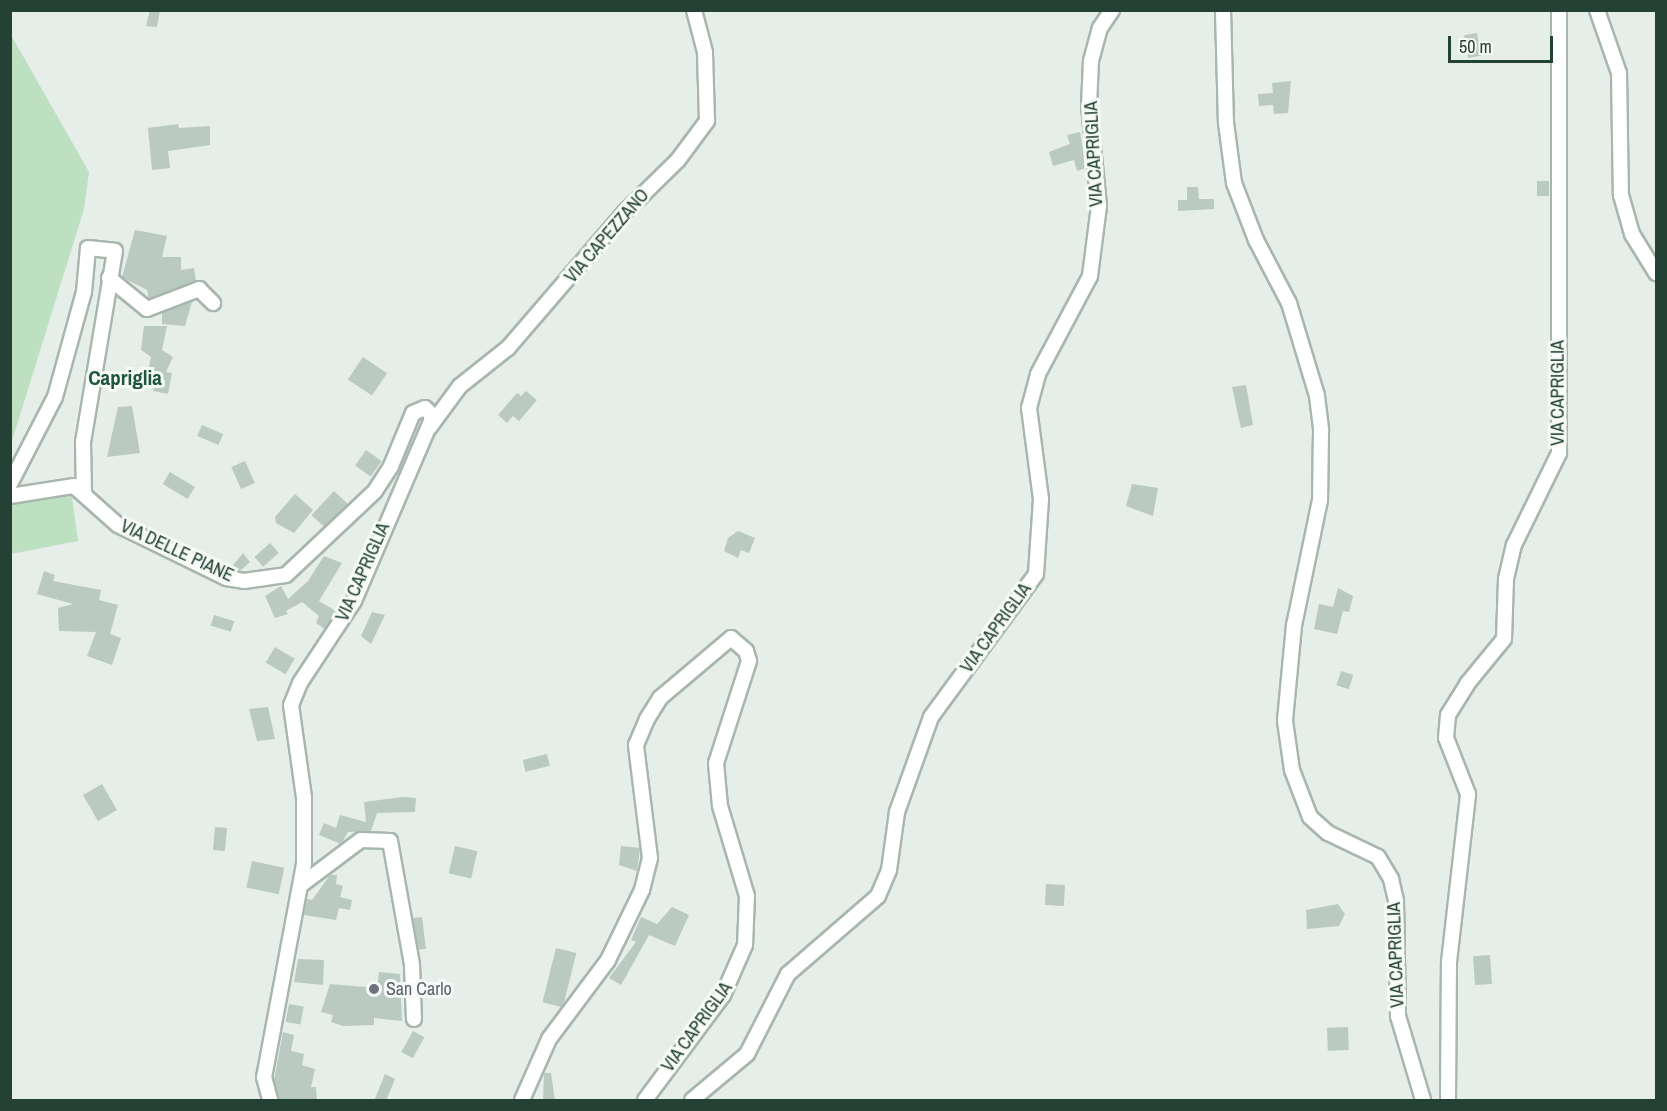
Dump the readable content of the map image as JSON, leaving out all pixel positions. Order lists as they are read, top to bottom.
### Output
{
  "streets": {
    "street": ["VIA CAPRIGLIA", "VIA CAPEZZANO", "VIA DELLE PIANE"]
  },
  "crossings": [
    ["VIA CAPRIGLIA", "VIA CAPEZZANO"],
    ["VIA CAPRIGLIA", "VIA DELLE PIANE"],
    ["VIA CAPEZZANO", "VIA DELLE PIANE"]
  ],
  "districts": ["Capriglia"],
  "places": ["San Carlo"],
  "scale_bar": "50 m"
}
